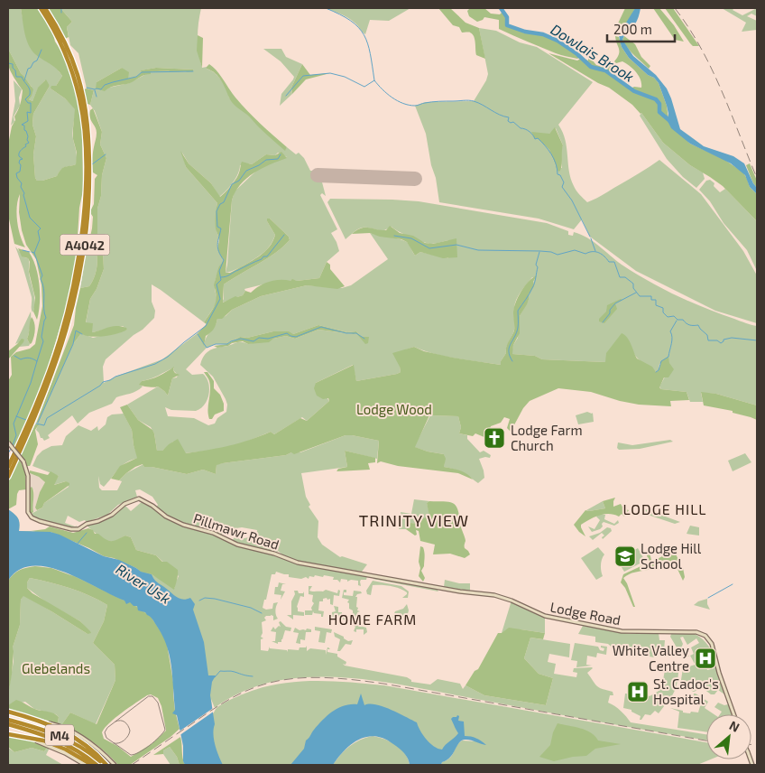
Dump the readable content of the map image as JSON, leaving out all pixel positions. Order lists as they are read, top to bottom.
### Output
{
  "streets": {
    "highway": ["A4042", "M4"],
    "street": ["Pillmawr Road", "Lodge Road"]
  },
  "crossings": [
    ["Pillmawr Road", "Lodge Road"]
  ],
  "districts": ["LODGE HILL", "TRINITY VIEW", "HOME FARM"],
  "water": ["Dowlais Brook", "River Usk"],
  "parks": ["Lodge Wood", "Glebelands"],
  "places": {
    "church": ["Lodge Farm Church"],
    "school or university": ["Lodge Hill School"],
    "hospital": ["White Valley Centre", "St. Cadoc's Hospital"]
  },
  "scale_bar": "200 m",
  "north": "top right"
}
